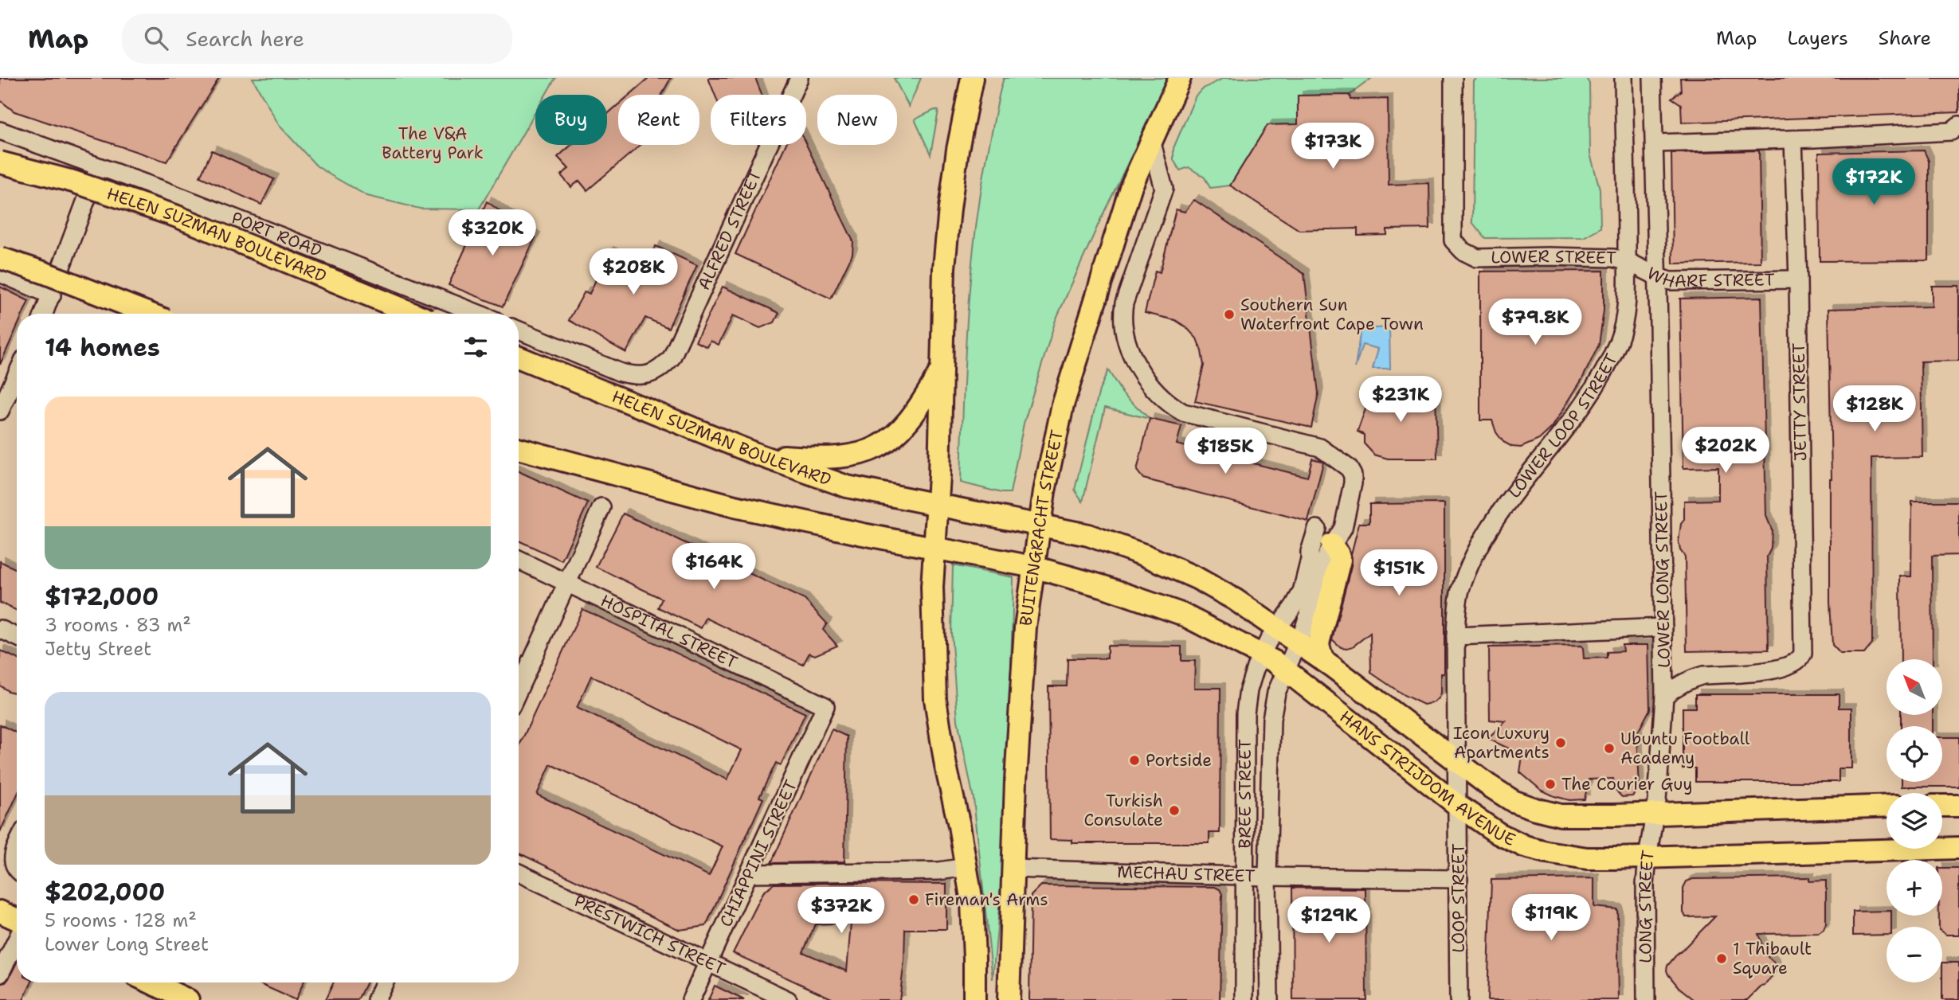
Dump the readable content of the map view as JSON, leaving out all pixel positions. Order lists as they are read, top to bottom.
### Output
{
  "streets": {
    "main road": ["HELEN SUZMAN BOULEVARD", "BUITENGRACHT STREET", "HANS STRIJDOM AVENUE"],
    "street": [
      "ALFRED STREET",
      "PORT ROAD",
      "LOWER STREET",
      "WHARF STREET",
      "JETTY STREET",
      "LOWER LOOP STREET",
      "LOWER LONG STREET",
      "HOSPITAL STREET",
      "BREE STREET",
      "CHIAPPINI STREET",
      "MECHAU STREET",
      "LOOP STREET",
      "LONG STREET",
      "PRESTWICH STREET"
    ]
  },
  "crossings": [
    ["HELEN SUZMAN BOULEVARD", "HANS STRIJDOM AVENUE"],
    ["LOWER STREET", "WHARF STREET"],
    ["LOWER STREET", "LOWER LOOP STREET"],
    ["WHARF STREET", "JETTY STREET"],
    ["WHARF STREET", "LOWER LOOP STREET"],
    ["WHARF STREET", "LOWER LONG STREET"],
    ["JETTY STREET", "LOWER LONG STREET"],
    ["LOWER LOOP STREET", "HANS STRIJDOM AVENUE"],
    ["LOWER LOOP STREET", "LOOP STREET"],
    ["BUITENGRACHT STREET", "HANS STRIJDOM AVENUE"],
    ["BUITENGRACHT STREET", "BREE STREET"],
    ["BUITENGRACHT STREET", "MECHAU STREET"],
    ["LOWER LONG STREET", "HANS STRIJDOM AVENUE"],
    ["LOWER LONG STREET", "LONG STREET"],
    ["HOSPITAL STREET", "CHIAPPINI STREET"],
    ["HANS STRIJDOM AVENUE", "BREE STREET"],
    ["HANS STRIJDOM AVENUE", "LOOP STREET"],
    ["HANS STRIJDOM AVENUE", "LONG STREET"],
    ["BREE STREET", "MECHAU STREET"],
    ["CHIAPPINI STREET", "PRESTWICH STREET"],
    ["MECHAU STREET", "LOOP STREET"]
  ],
  "parks": ["The V&A Battery Park"],
  "places": [
    "Southern Sun Waterfront Cape Town",
    "Icon Luxury Apartments",
    "Ubuntu Football Academy",
    "Portside",
    "The Courier Guy",
    "Turkish Consulate",
    "Fireman's Arms",
    "1 Thibault Square"
  ],
  "north": "top left",
  "page": {
    "header": "Map",
    "search": "Search here",
    "nav": ["Map", "Layers", "Share"],
    "chip": [
      "Buy",
      "Rent",
      "Filters",
      "New"
    ],
    "price": [
      "$173K",
      "$172K",
      "$320K",
      "$208K",
      "$79.8K",
      "$231K",
      "$128K",
      "$202K",
      "$185K",
      "$164K",
      "$151K",
      "$372K",
      "$119K",
      "$129K"
    ],
    "heading": "14 homes",
    "list": [
      {
        "name": "$172,000",
        "note": "3 rooms · 83 m² · Jetty Street"
      },
      {
        "name": "$202,000",
        "note": "5 rooms · 128 m² · Lower Long Street"
      }
    ],
    "map_buttons": ["+", "−"]
  }
}
